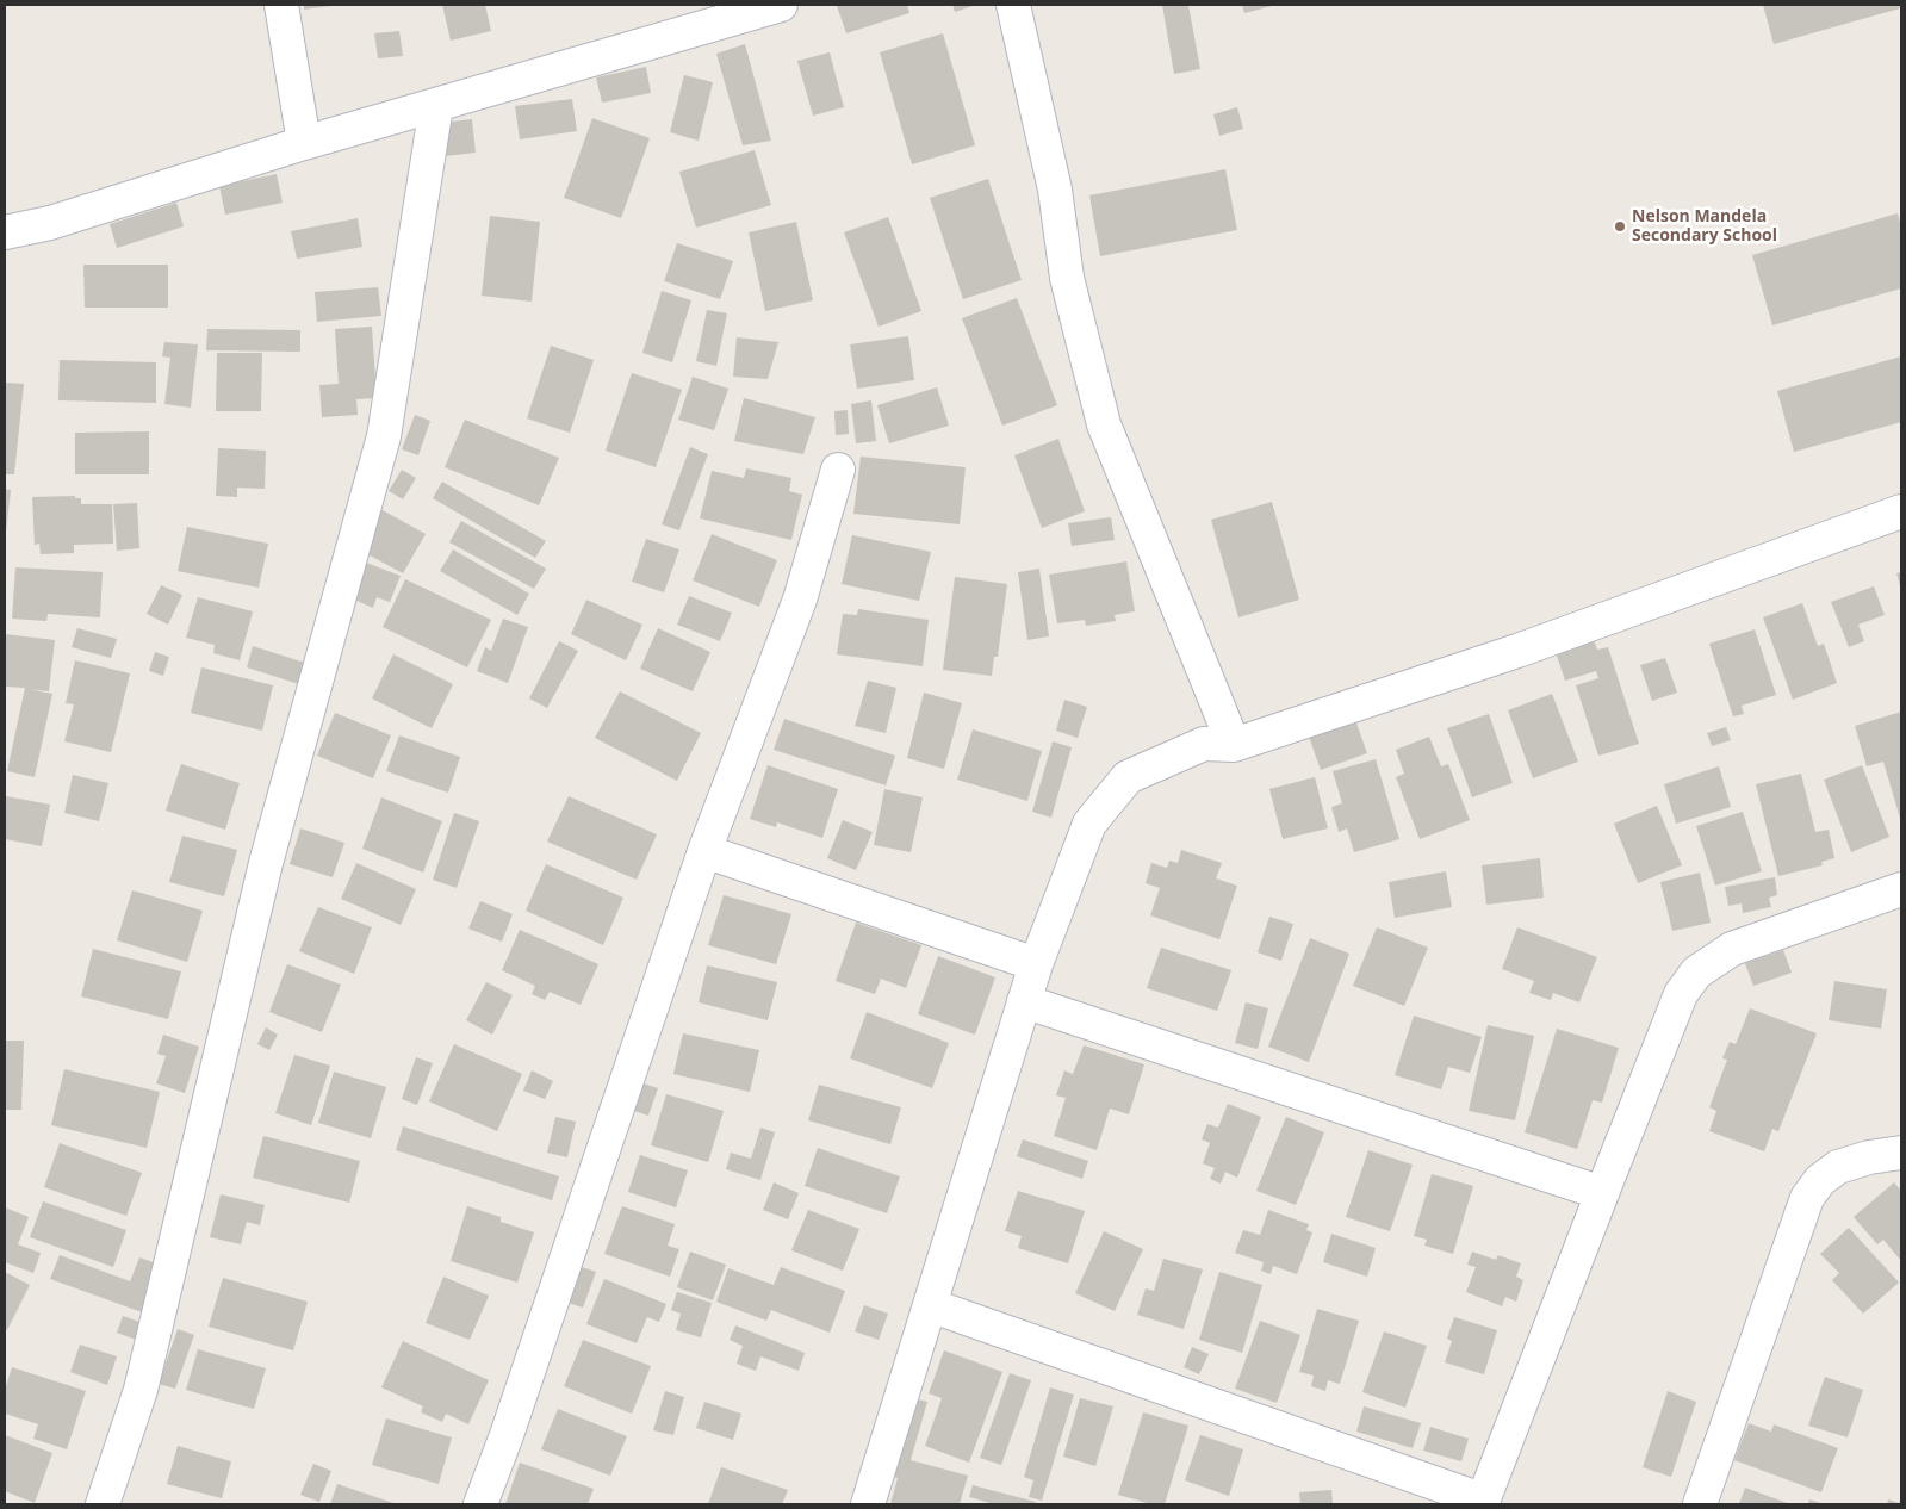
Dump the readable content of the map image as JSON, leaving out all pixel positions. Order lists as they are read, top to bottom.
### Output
{
  "places": ["Nelson Mandela Secondary School"]
}
